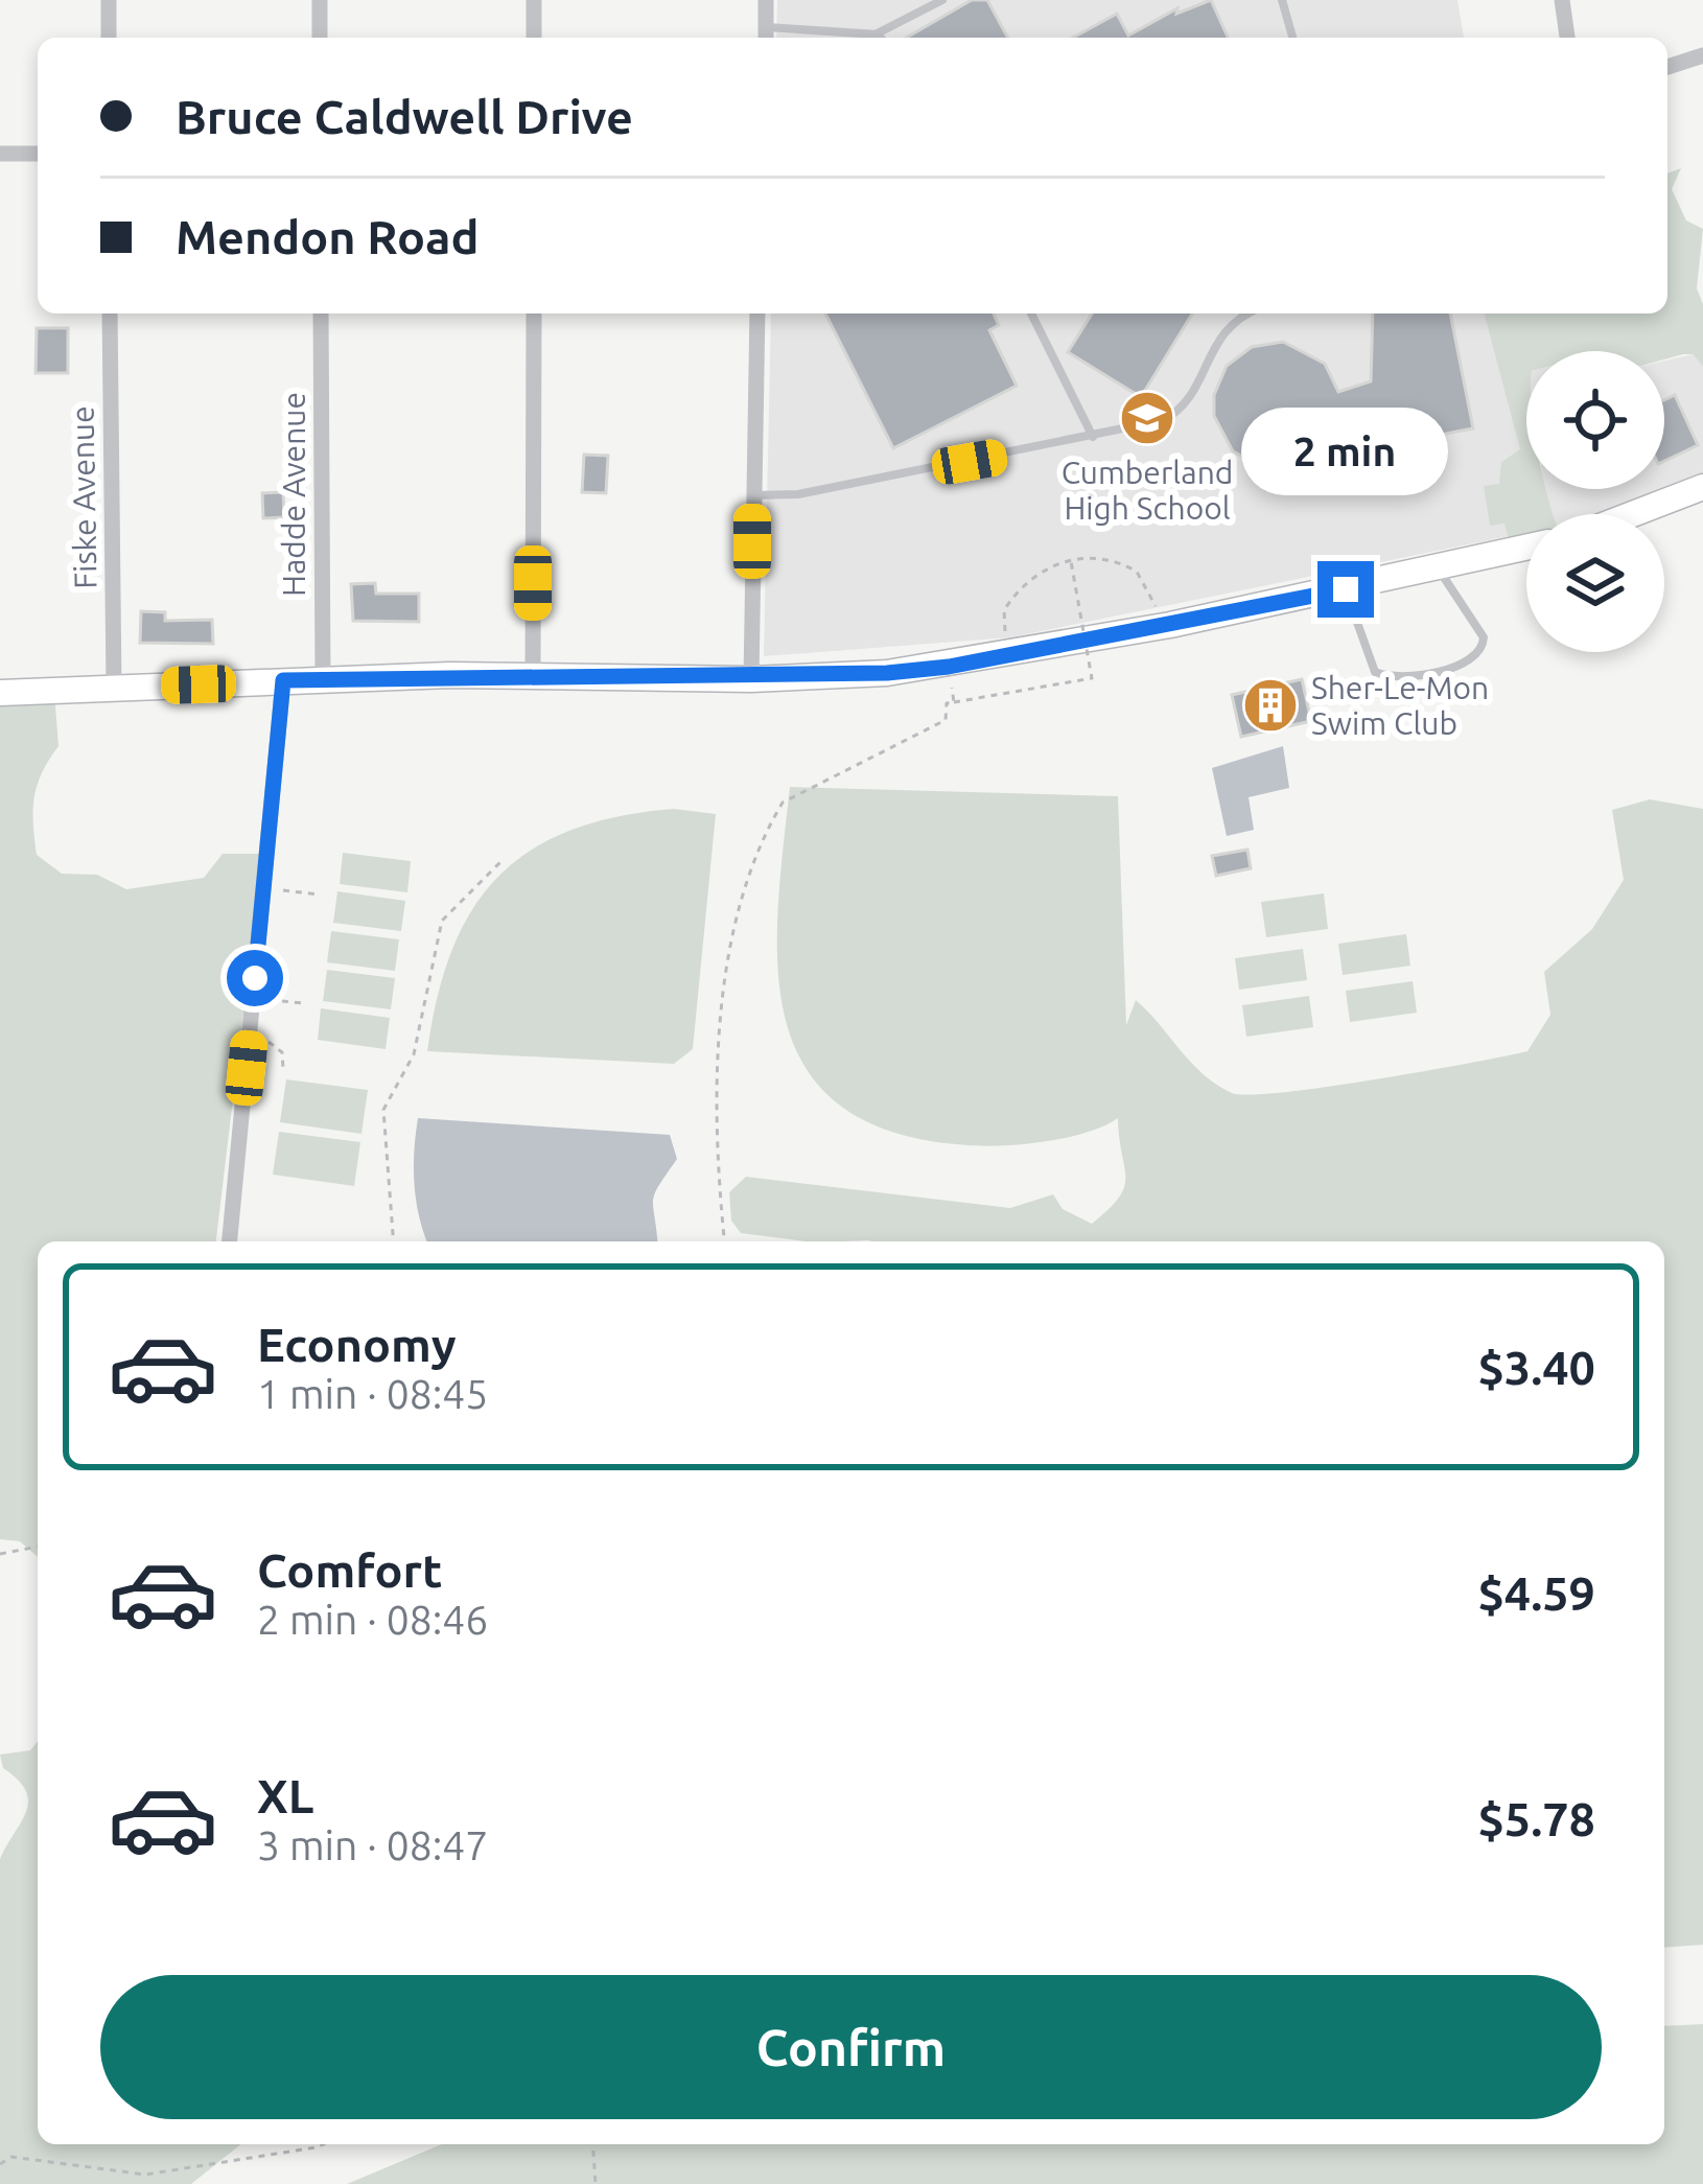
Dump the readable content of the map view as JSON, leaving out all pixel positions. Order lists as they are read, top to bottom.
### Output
{
  "streets": {
    "street": ["Hadde Avenue", "Fiske Avenue"]
  },
  "places": {
    "school or university": ["Cumberland High School"],
    "building": ["Sher-Le-Mon Swim Club"]
  },
  "page": {
    "banner": ["Bruce Caldwell Drive", "Mendon Road"],
    "bubble": "2 min",
    "list": [
      {
        "name": "Economy",
        "note": "1 min · 08:45",
        "value": "$3.40"
      },
      {
        "name": "Comfort",
        "note": "2 min · 08:46",
        "value": "$4.59"
      },
      {
        "name": "XL",
        "note": "3 min · 08:47",
        "value": "$5.78"
      }
    ],
    "buttons": "Confirm"
  }
}
